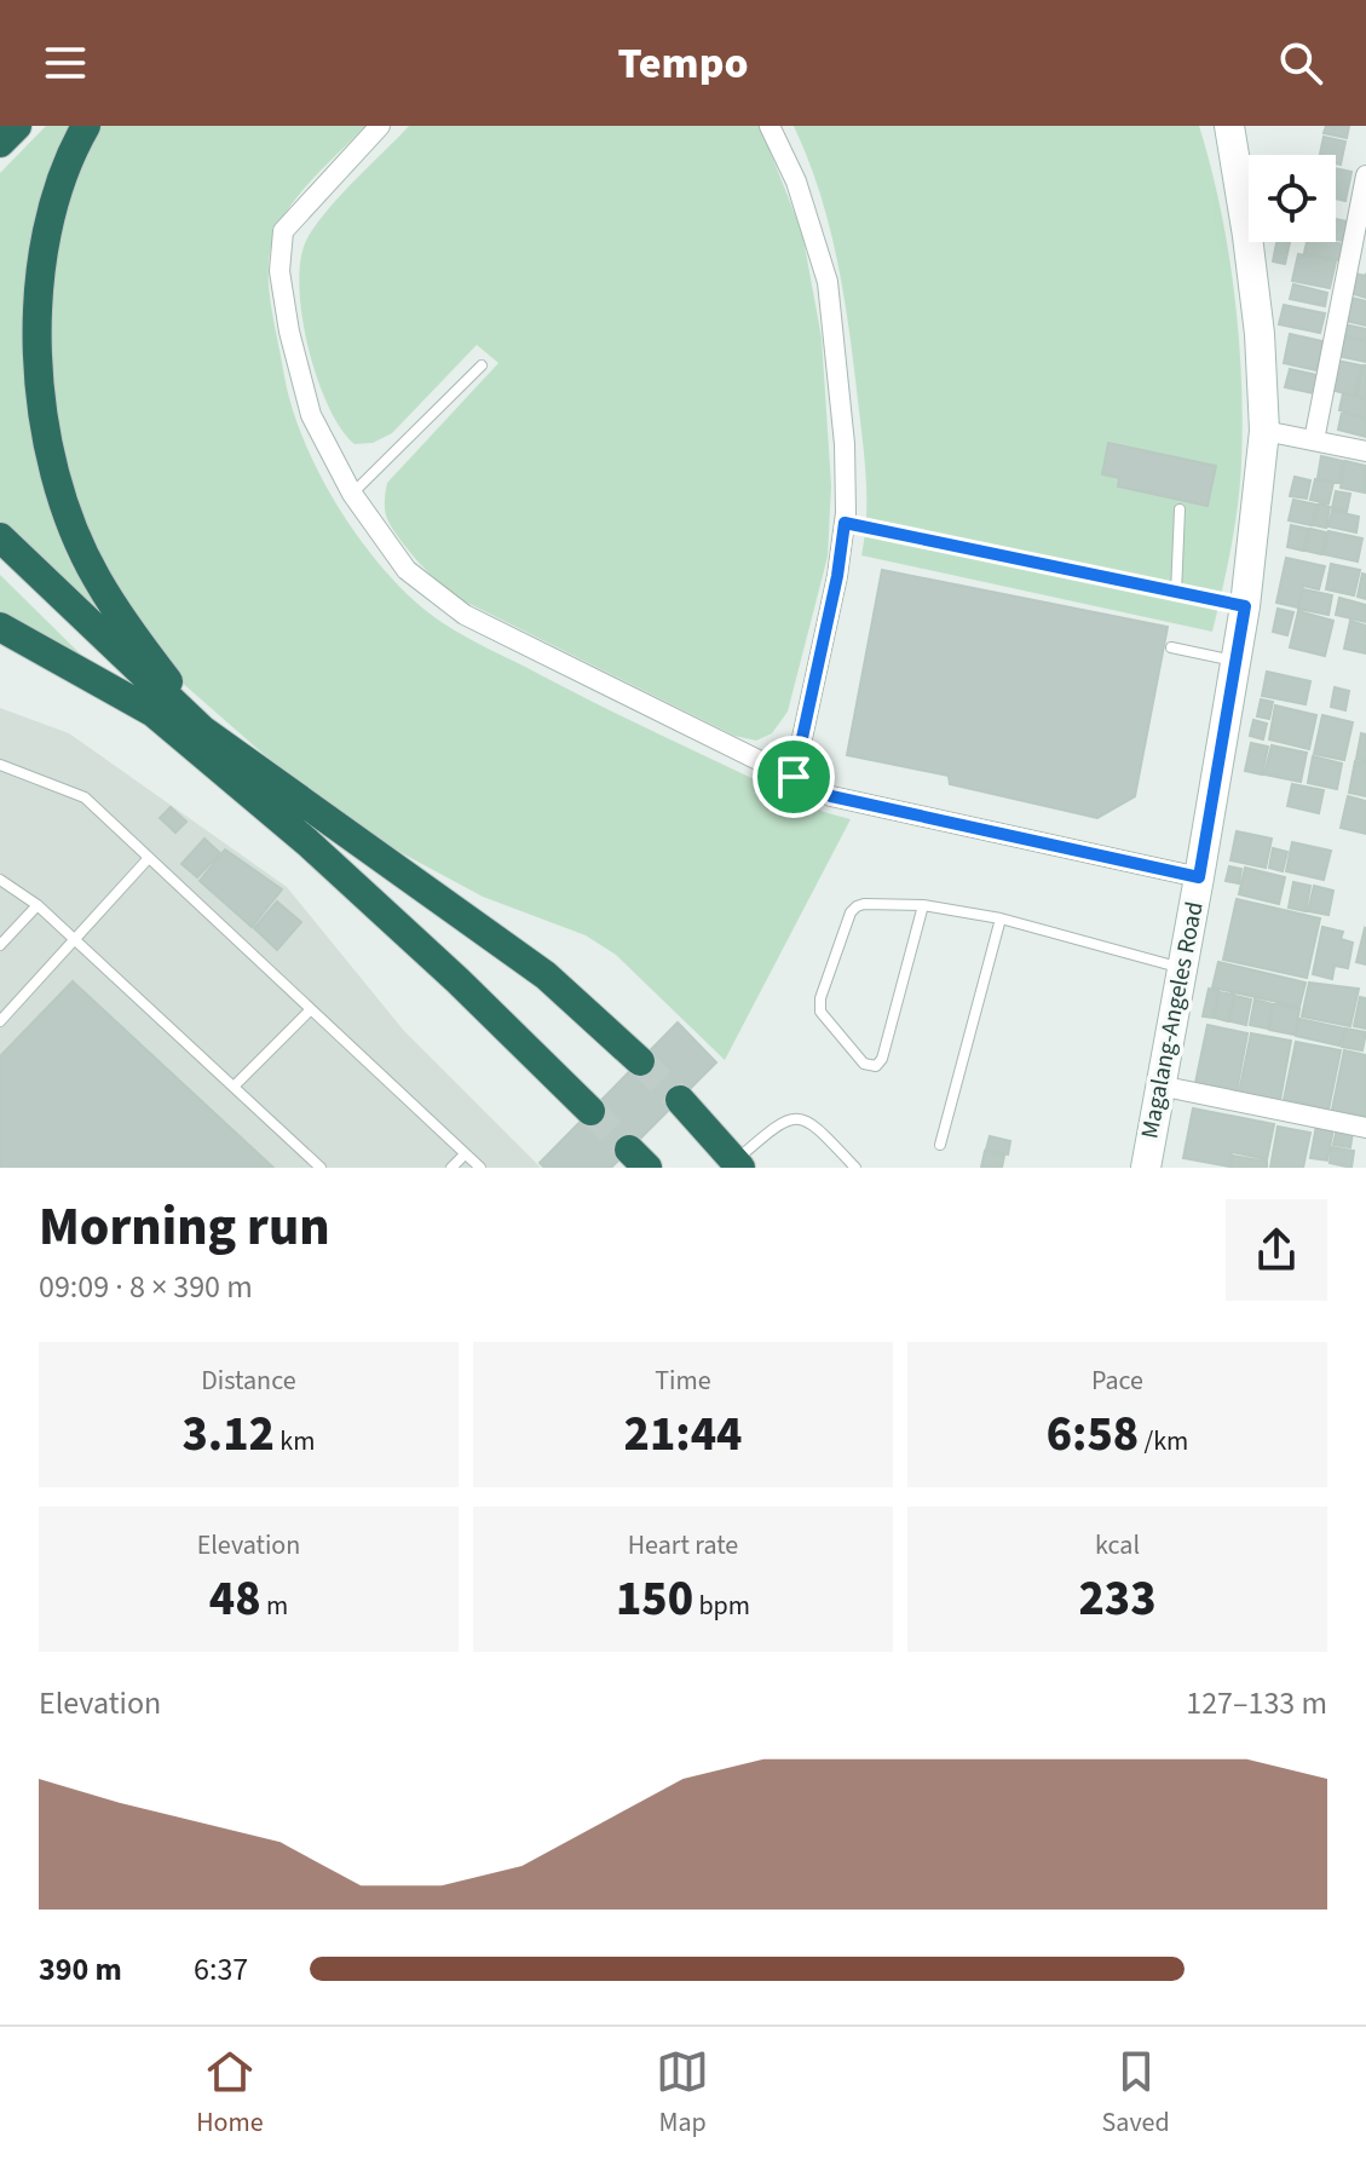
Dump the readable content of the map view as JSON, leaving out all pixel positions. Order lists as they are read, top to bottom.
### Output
{
  "streets": {
    "main road": ["Magalang-Angeles Road"]
  },
  "page": {
    "header": "Tempo",
    "heading": ["Morning run", "09:09 · 8 × 390 m"],
    "stats": [
      ["Distance", "3.12 km"],
      ["Time", "21:44"],
      ["Pace", "6:58 /km"],
      ["Elevation", "48 m"],
      ["Heart rate", "150 bpm"],
      ["kcal", "233"]
    ],
    "chart": ["Elevation", "127–133 m"],
    "list": [
      {
        "name": "390 m",
        "note": "6:37"
      }
    ],
    "tabs": ["Home", "Map", "Saved"]
  }
}
